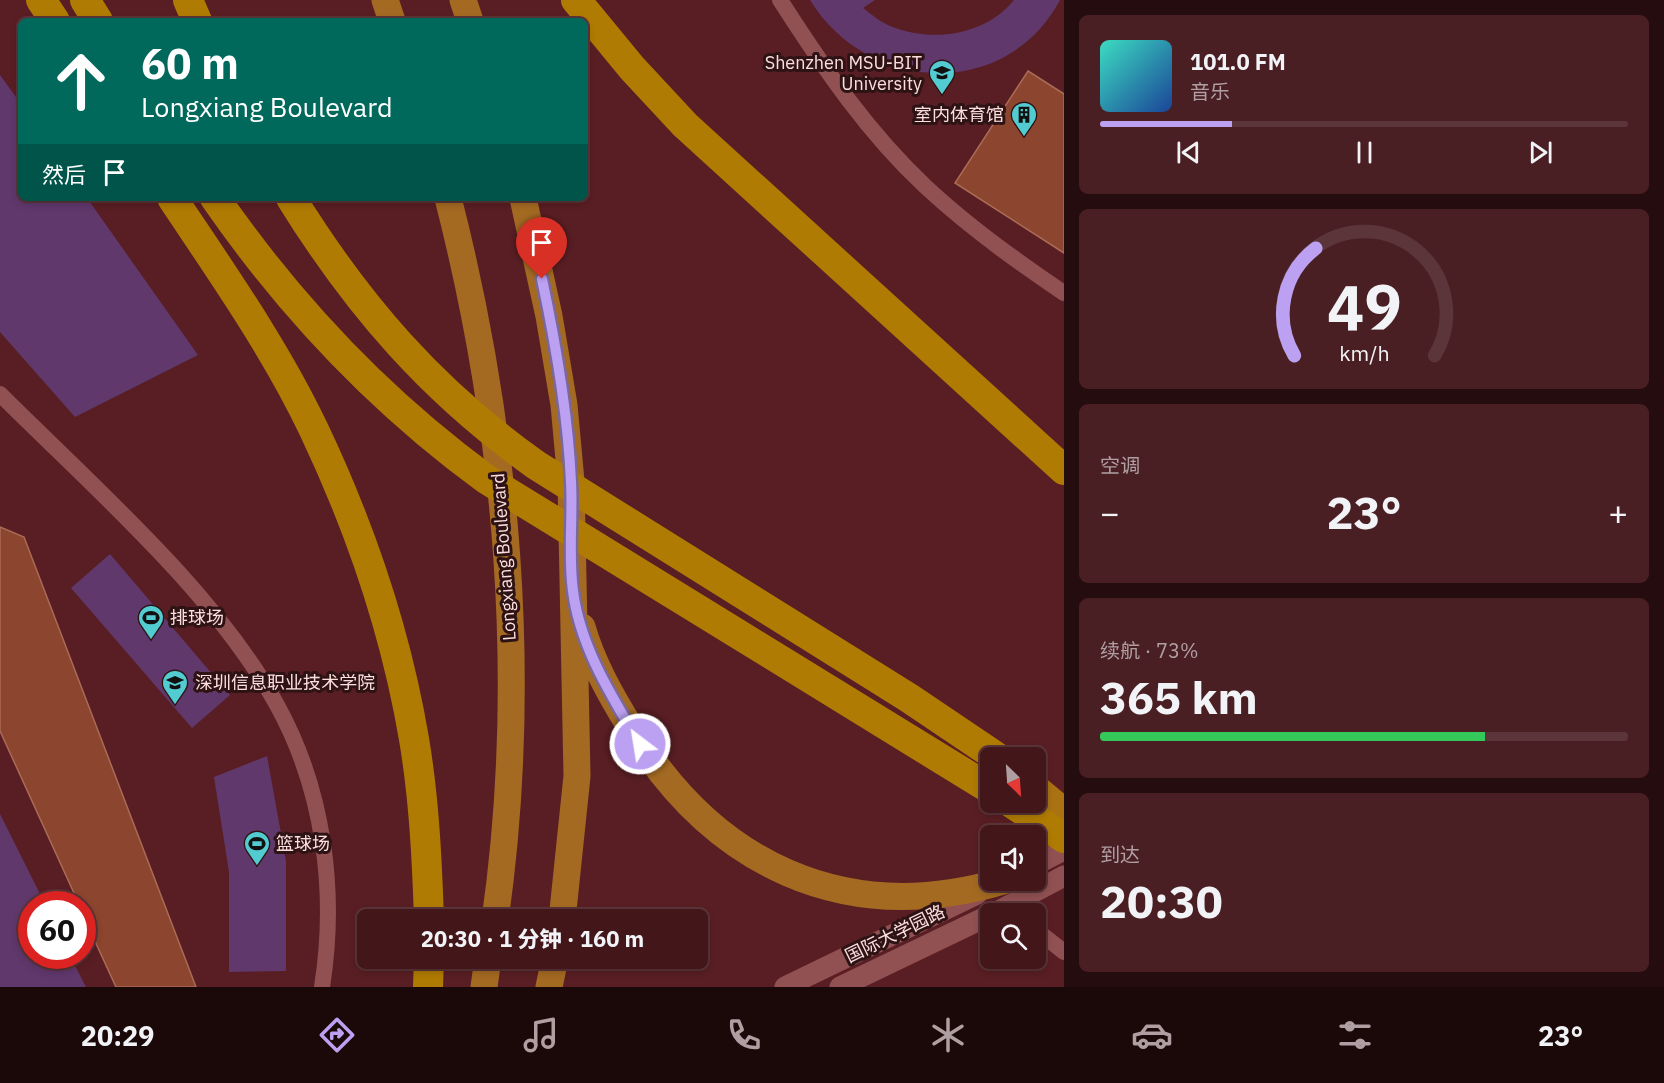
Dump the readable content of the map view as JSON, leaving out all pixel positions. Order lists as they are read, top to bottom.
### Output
{
  "streets": {
    "main road": ["Longxiang Boulevard"],
    "street": ["国际大学园路"]
  },
  "places": {
    "school or university": ["Shenzhen MSU-BIT University", "深圳信息职业技术学院"],
    "building": ["室内体育馆"],
    "sports": ["排球场", "篮球场"]
  },
  "north": "bottom right",
  "page": {
    "turn": ["60 m", "Longxiang Boulevard"],
    "song": ["101.0 FM", "音乐"],
    "then": "然后",
    "tile": [
      "空调",
      ["续航 · 73%", "365 km"],
      ["到达", "20:30"]
    ],
    "heat": ["−", "23°", "+"],
    "limit": "60",
    "trip": "20:30 · 1 分钟 · 160 m",
    "tabs": ["20:29", "23°"],
    "gauge": ["49", "km/h"]
  }
}
